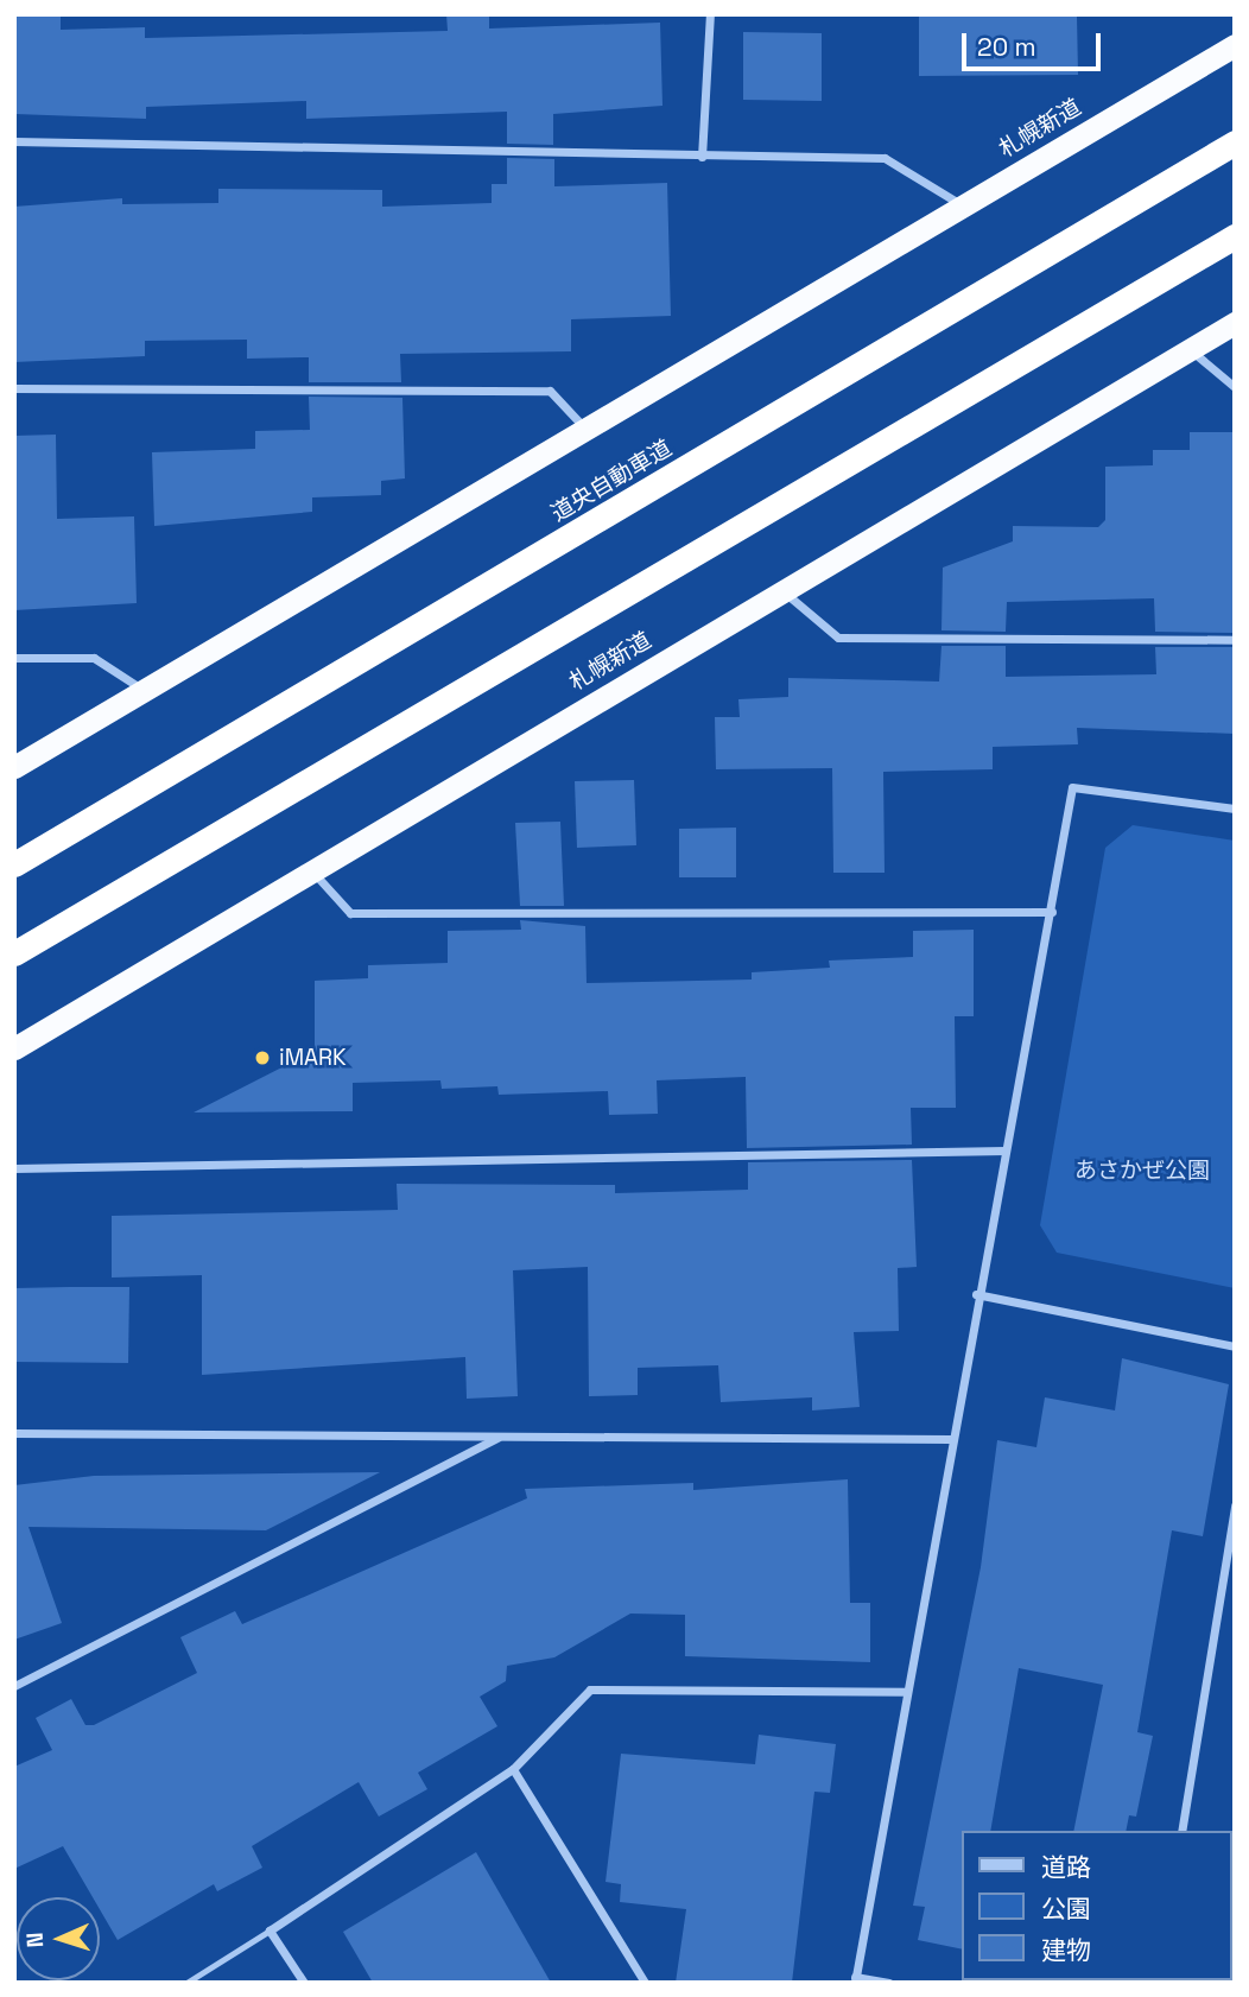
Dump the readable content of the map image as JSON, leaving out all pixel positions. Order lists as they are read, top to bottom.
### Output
{
  "streets": {
    "highway": ["札幌新道", "道央自動車道"]
  },
  "parks": ["あさかぜ公園"],
  "places": ["iMARK"],
  "legend": ["道路", "公園", "建物"],
  "scale_bar": "20 m",
  "north": "left"
}
